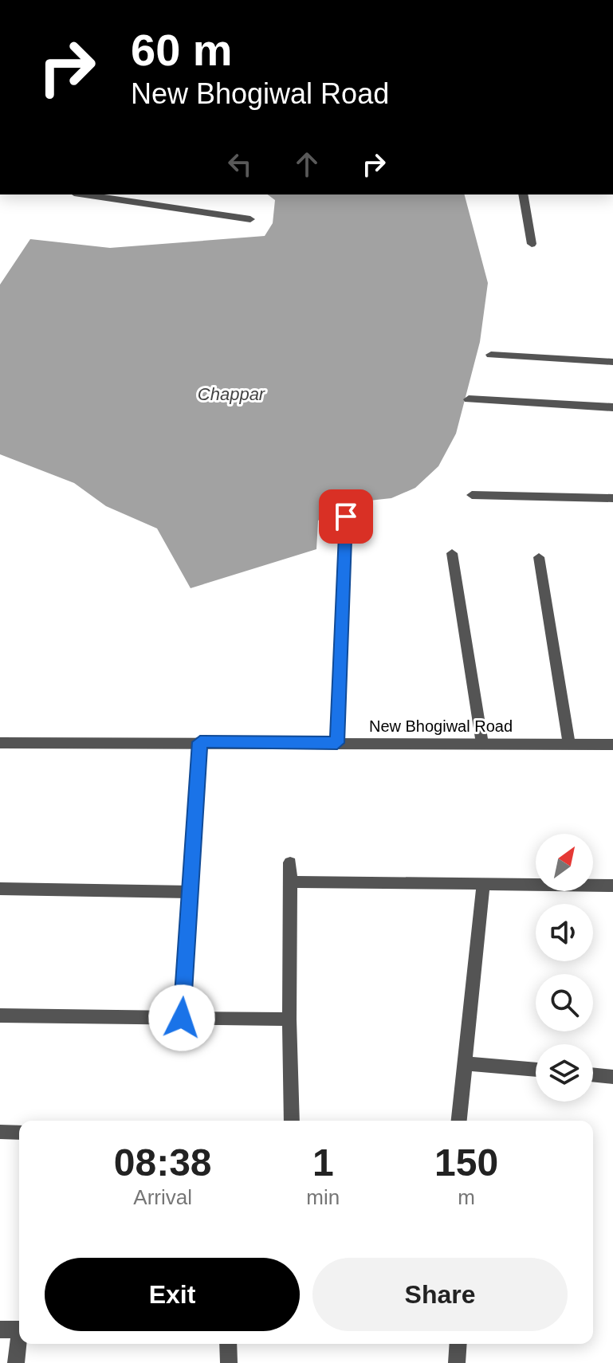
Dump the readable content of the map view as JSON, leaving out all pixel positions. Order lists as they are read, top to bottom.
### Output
{
  "streets": {
    "street": ["New Bhogiwal Road"]
  },
  "water": ["Chappar"],
  "north": "top right",
  "page": {
    "turn": ["60 m", "New Bhogiwal Road"],
    "eta": [
      "08:38",
      "Arrival",
      "1",
      "min",
      "150",
      "m"
    ],
    "buttons": ["Exit", "Share"]
  }
}
